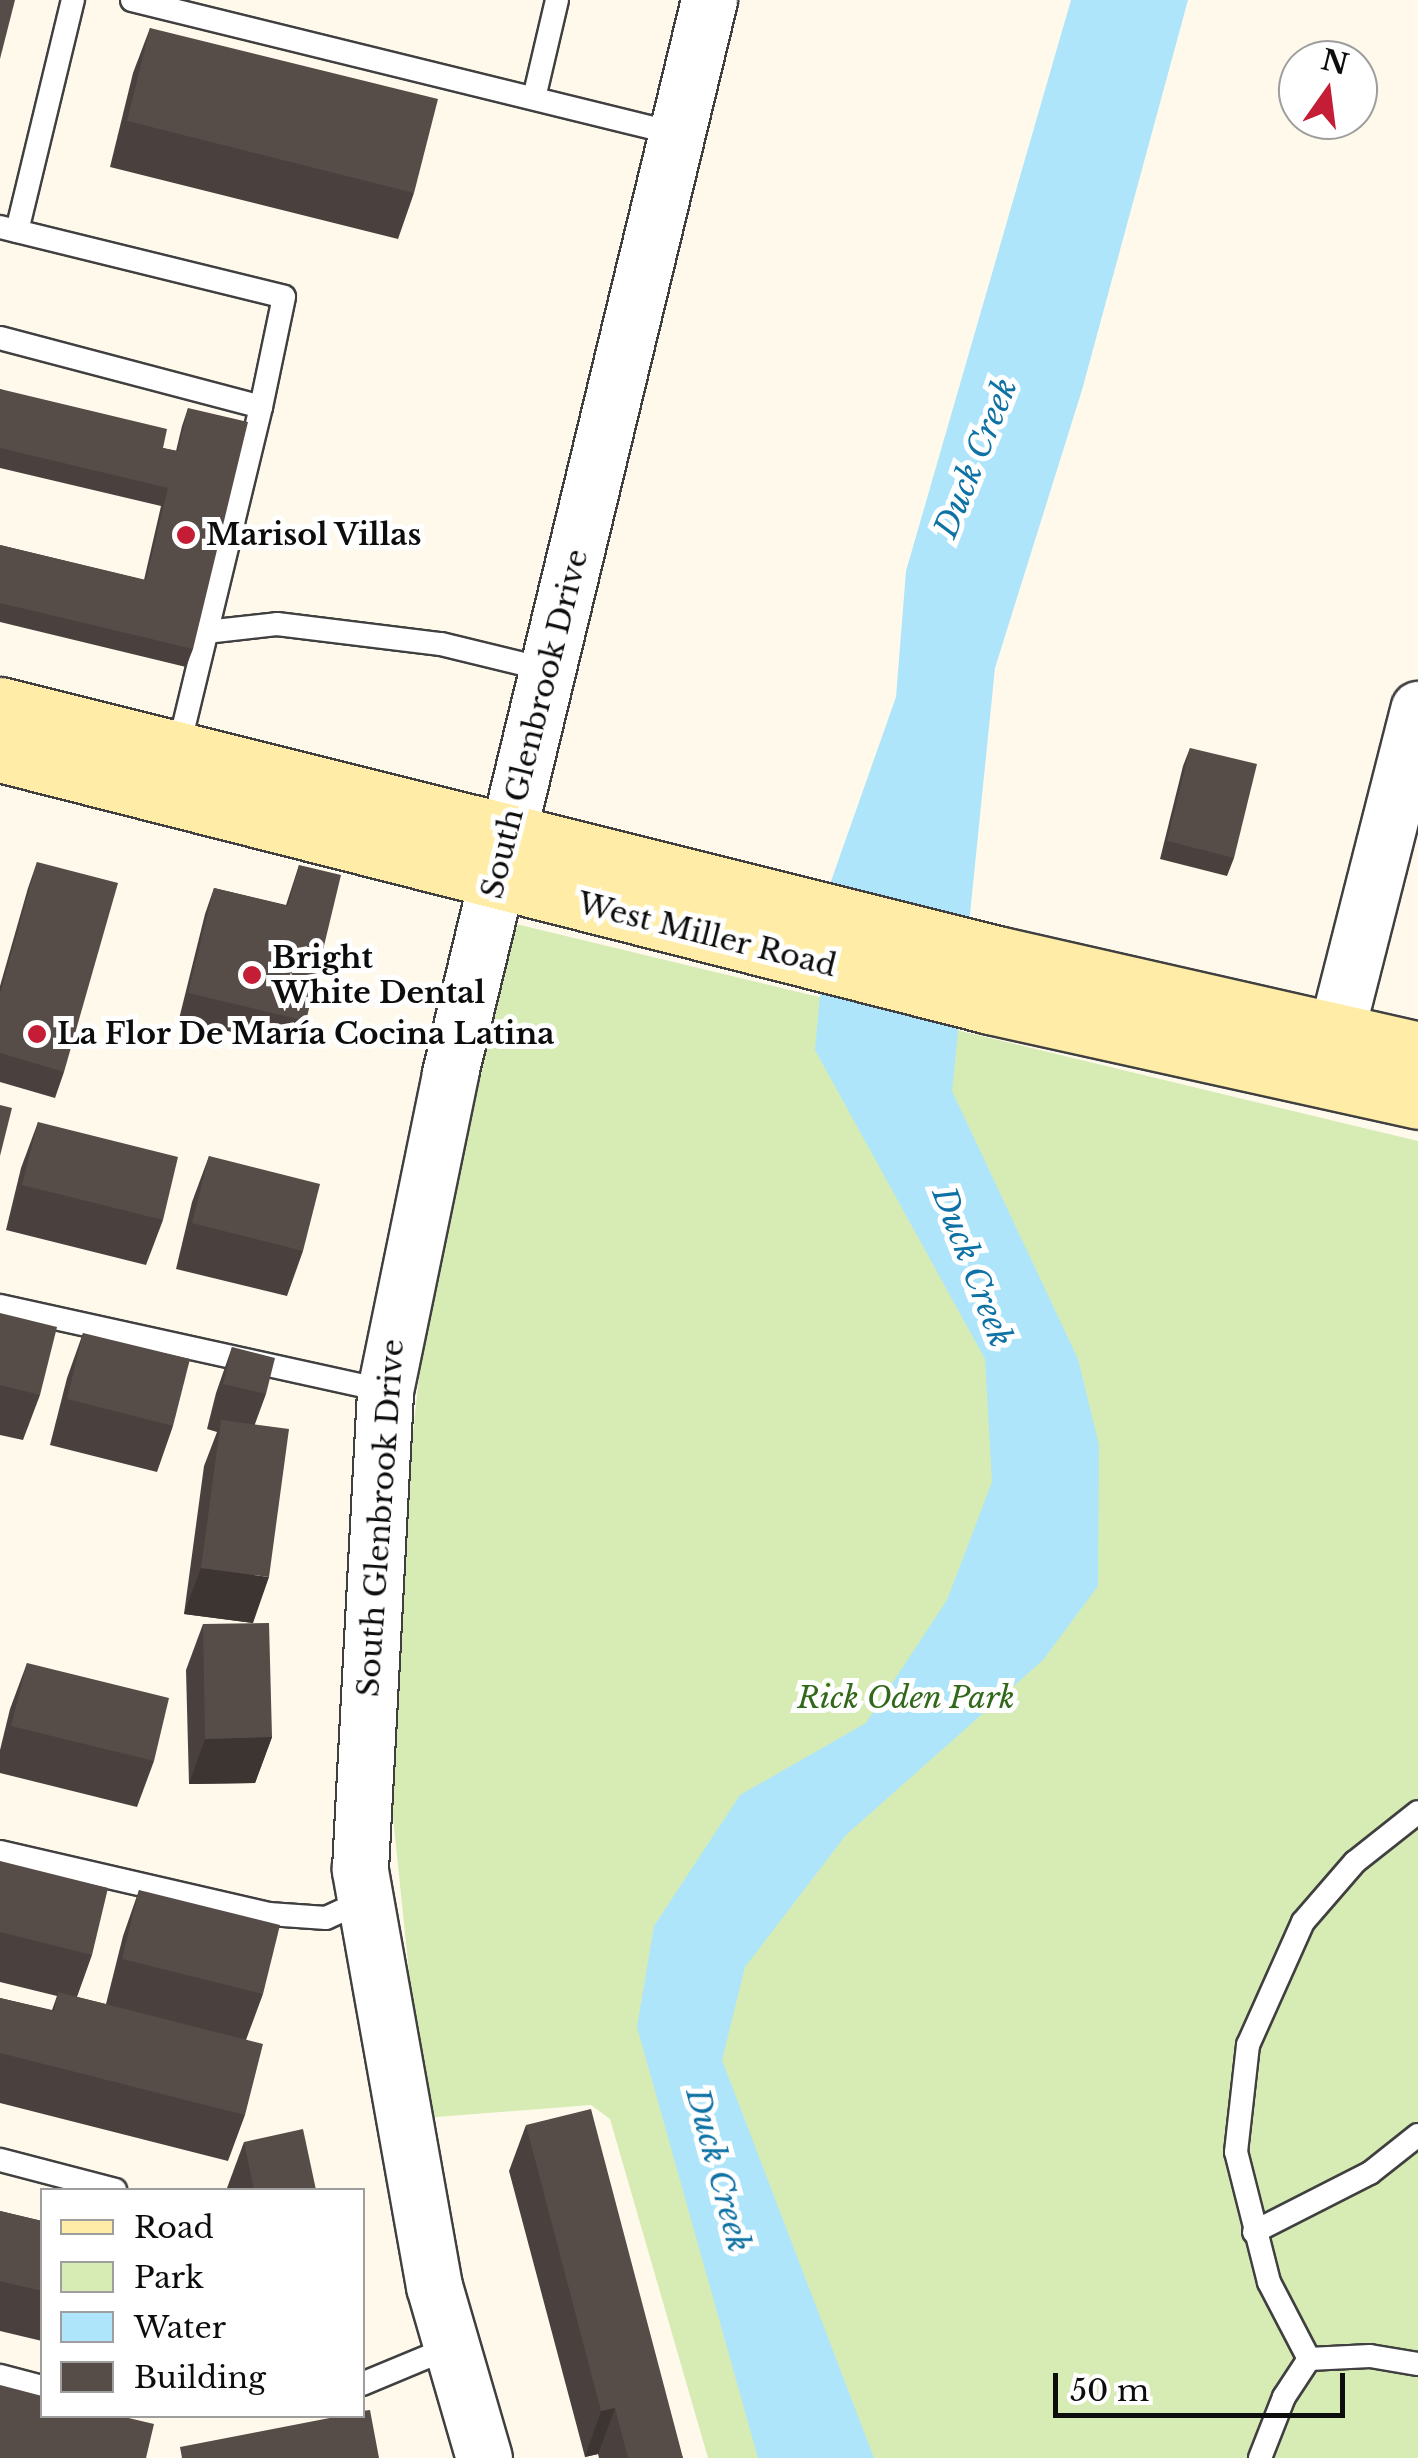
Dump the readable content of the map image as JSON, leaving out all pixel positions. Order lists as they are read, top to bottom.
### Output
{
  "streets": {
    "main road": ["West Miller Road"],
    "street": ["South Glenbrook Drive"]
  },
  "crossings": [
    ["South Glenbrook Drive", "West Miller Road"]
  ],
  "water": ["Duck Creek"],
  "parks": ["Rick Oden Park"],
  "places": ["Marisol Villas", "Bright White Dental", "La Flor De María Cocina Latina"],
  "legend": [
    "Road",
    "Park",
    "Water",
    "Building"
  ],
  "scale_bar": "50 m",
  "north": "top"
}
